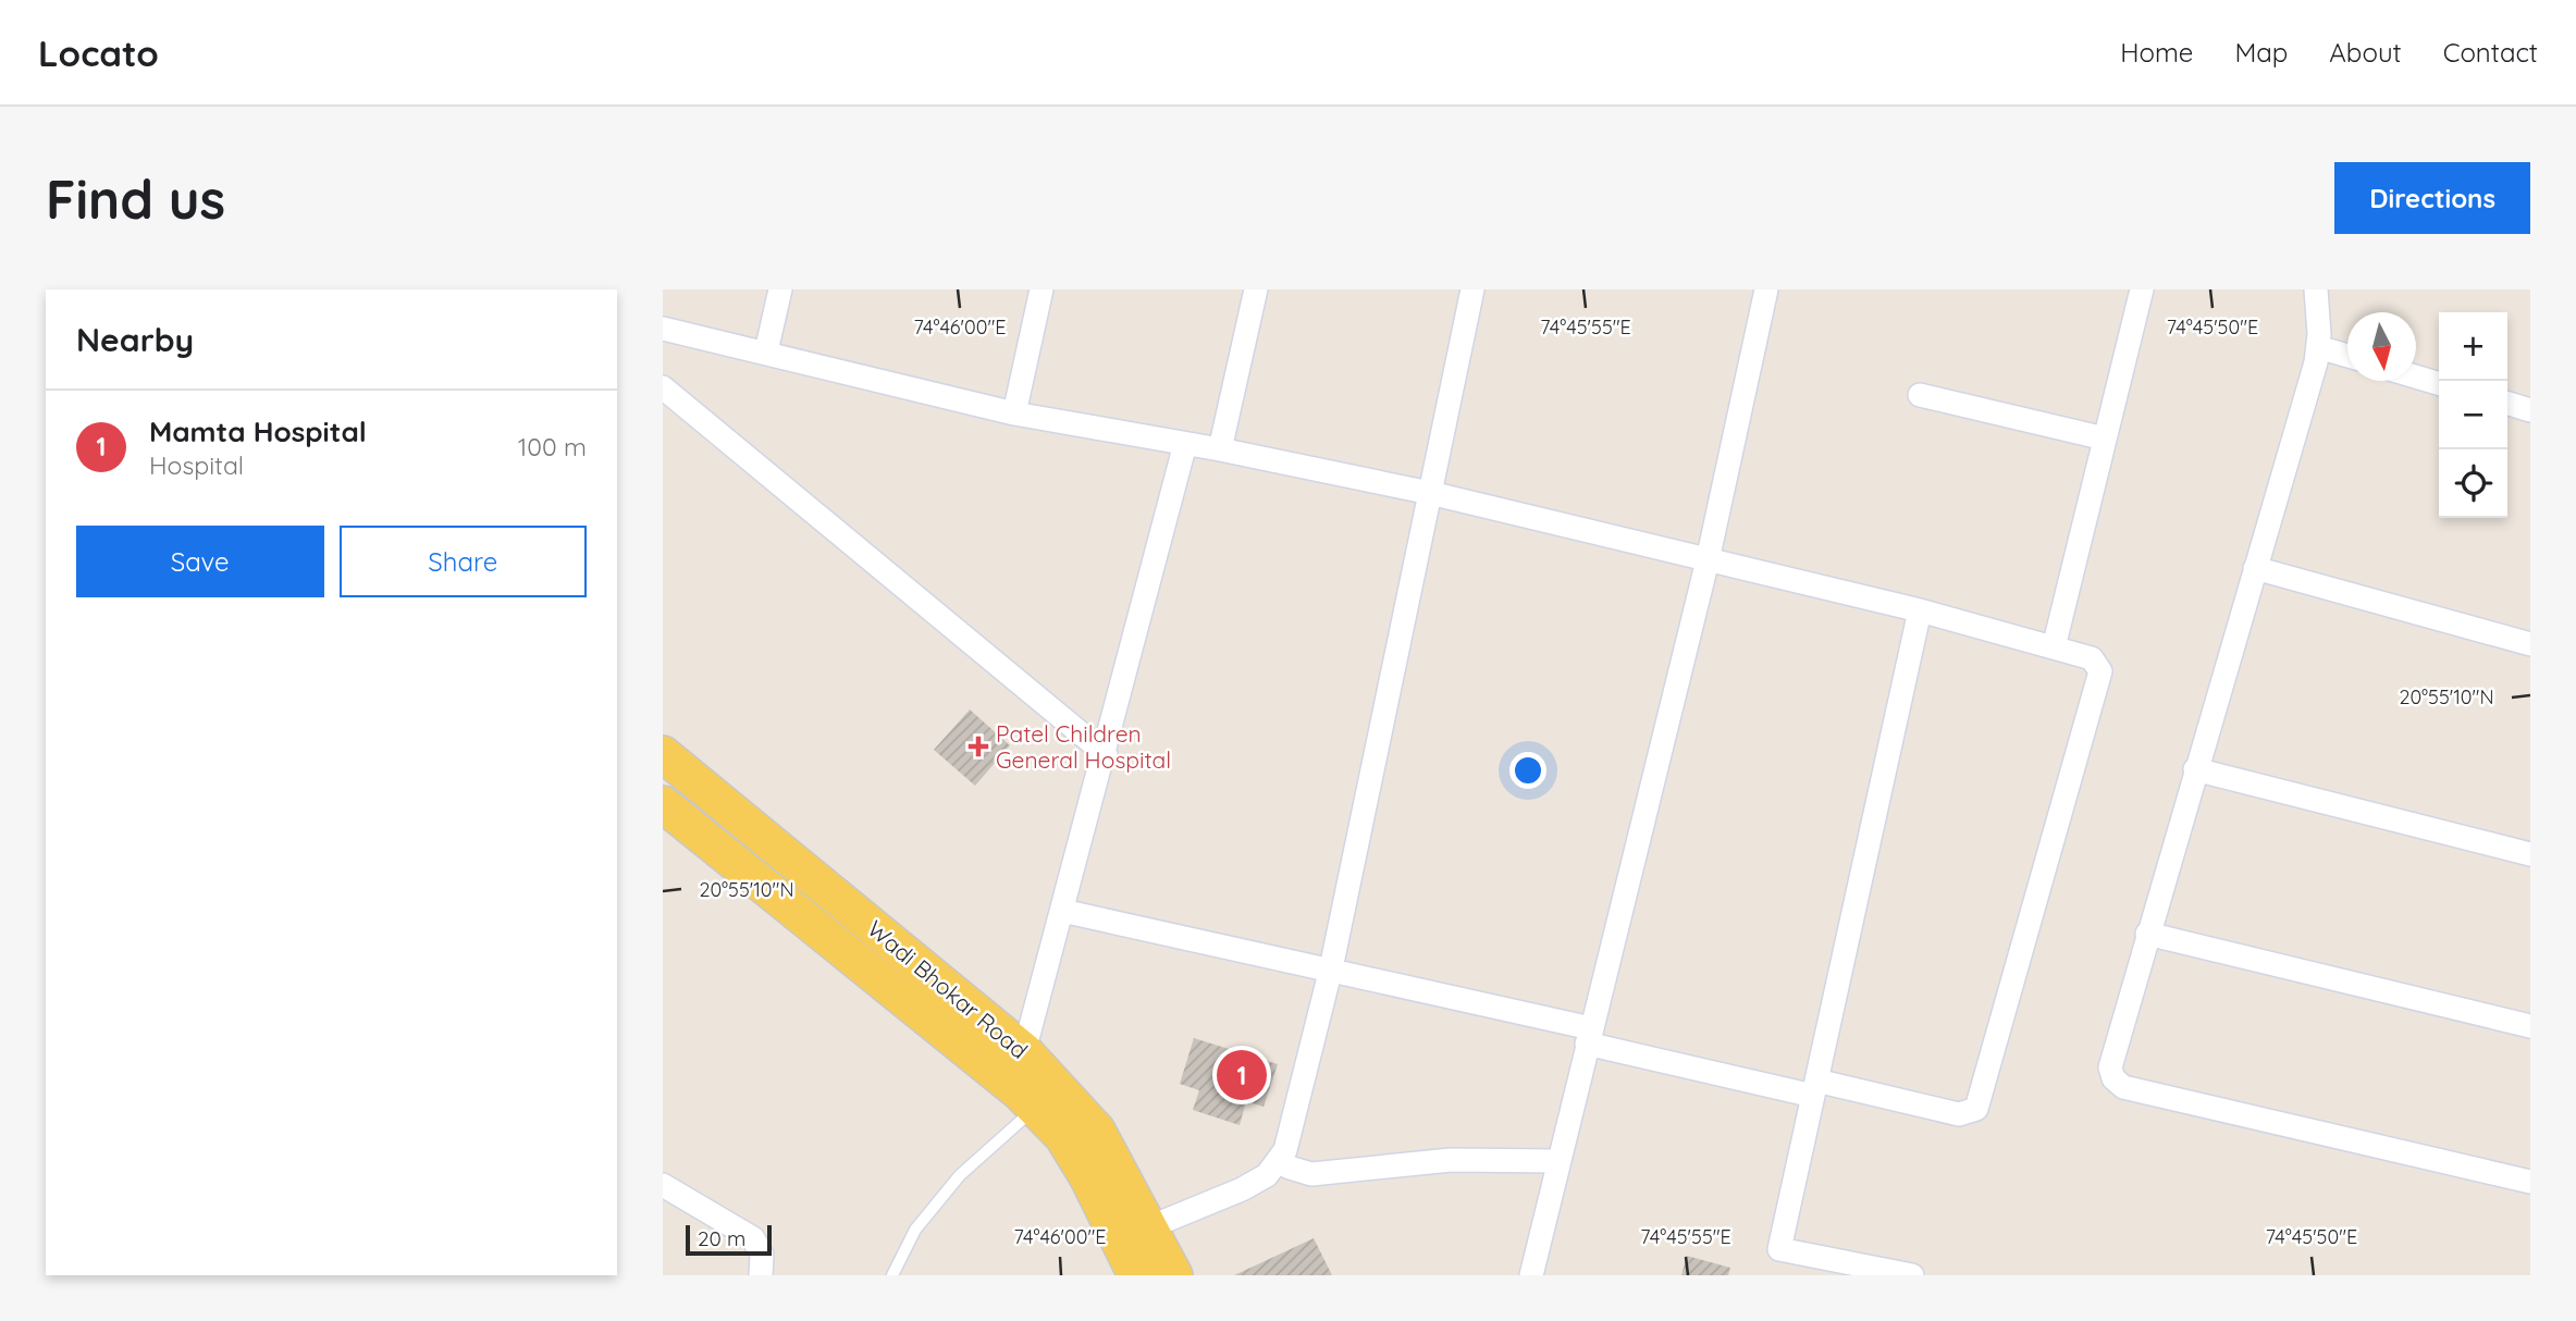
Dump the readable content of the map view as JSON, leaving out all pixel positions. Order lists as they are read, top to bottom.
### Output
{
  "streets": {
    "main road": ["Wadi Bhokar Road"]
  },
  "places": {
    "health": ["Patel Children General Hospital"]
  },
  "scale_bar": "20 m",
  "north": "bottom",
  "page": {
    "header": "Locato",
    "nav": [
      "Home",
      "Map",
      "About",
      "Contact"
    ],
    "buttons": [
      "Directions",
      ["Save", "Share"]
    ],
    "title": "Find us",
    "heading": "Nearby",
    "map_buttons": ["+", "−"],
    "list": [
      {
        "mark": "1",
        "name": "Mamta Hospital",
        "note": "Hospital",
        "value": "100 m"
      }
    ],
    "pins": "1",
    "scale": "20 m"
  },
  "coordinates": [
    "74°46'00\"E",
    "74°45'55\"E",
    "74°45'50\"E",
    "20°55'10\"N"
  ]
}
